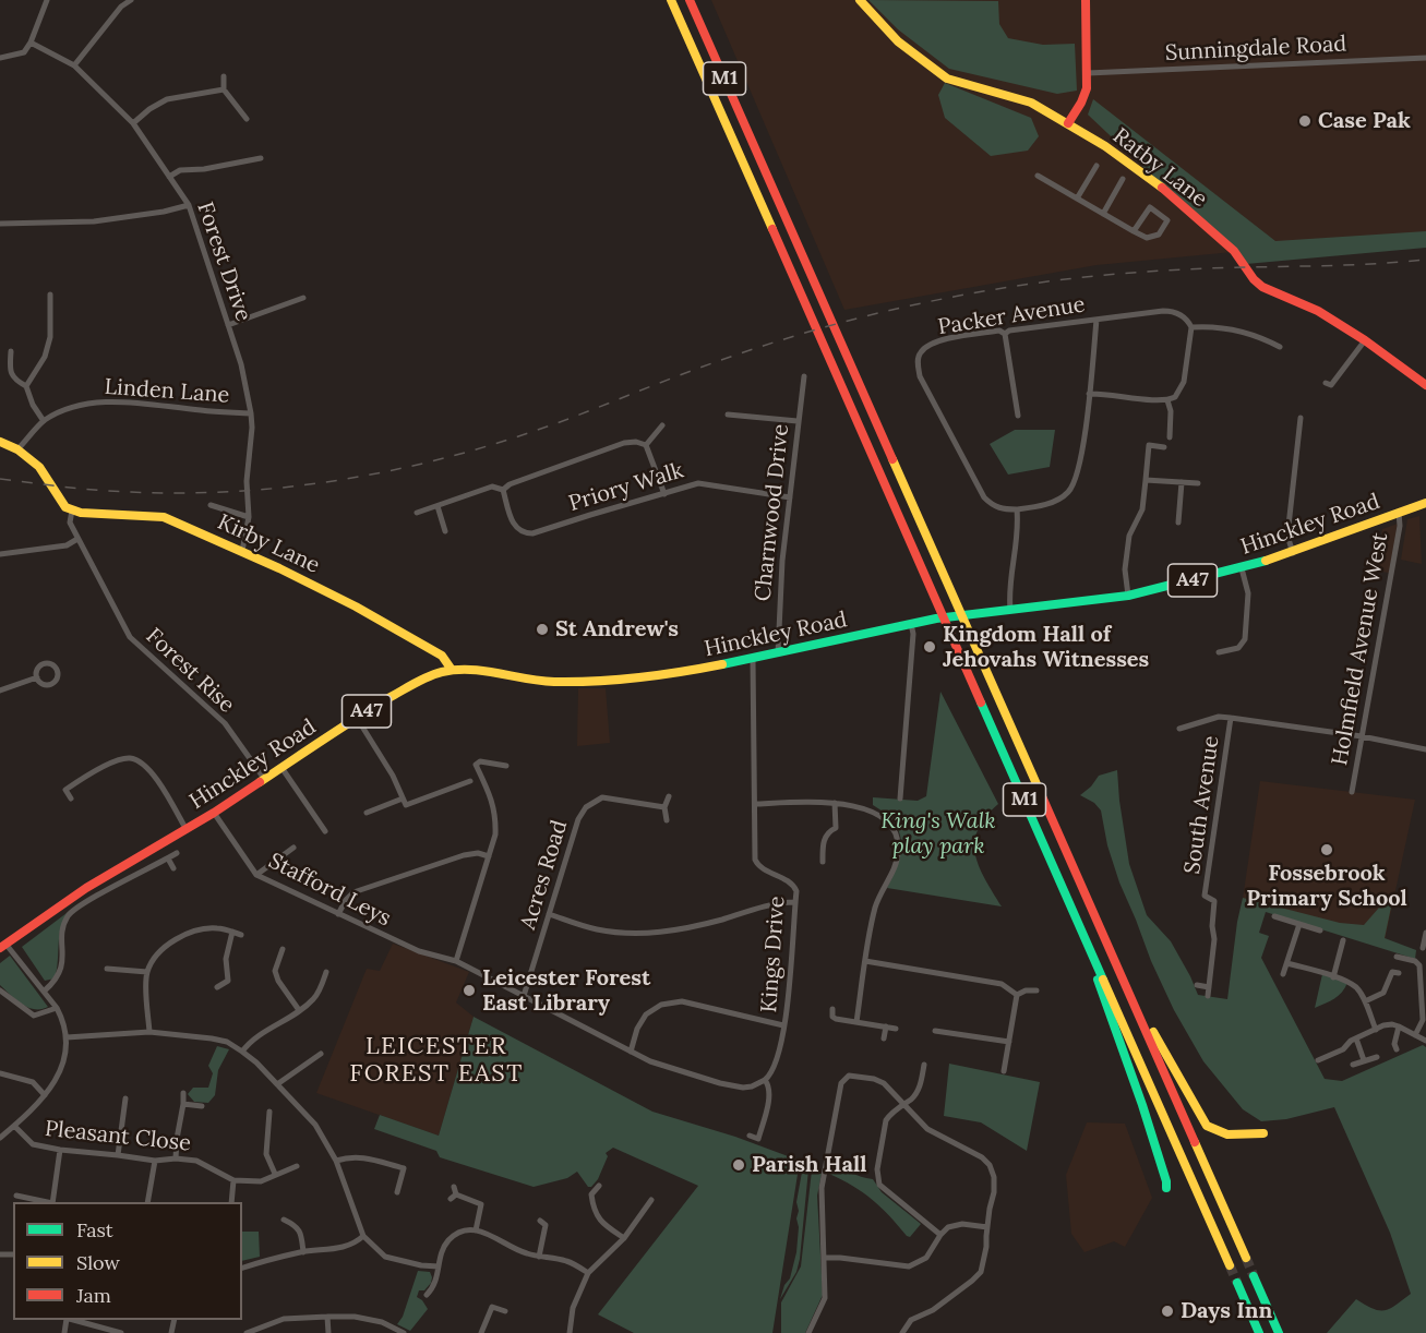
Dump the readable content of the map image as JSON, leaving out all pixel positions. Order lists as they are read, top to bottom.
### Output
{
  "streets": {
    "main road": [
      "M1",
      "Ratby Lane",
      "Hinckley Road",
      "Kirby Lane",
      "A47"
    ],
    "street": [
      "Sunningdale Road",
      "Forest Drive",
      "Packer Avenue",
      "Linden Lane",
      "Priory Walk",
      "Charnwood Drive",
      "Holmfield Avenue West",
      "Forest Rise",
      "South Avenue",
      "Acres Road",
      "Stafford Leys",
      "Kings Drive",
      "Pleasant Close"
    ]
  },
  "crossings": [
    ["Forest Drive", "Linden Lane"],
    ["Forest Drive", "Kirby Lane"],
    ["Priory Walk", "Charnwood Drive"],
    ["Charnwood Drive", "Hinckley Road"],
    ["Hinckley Road", "Kirby Lane"],
    ["Hinckley Road", "Holmfield Avenue West"],
    ["Hinckley Road", "Forest Rise"],
    ["Hinckley Road", "Stafford Leys"],
    ["Hinckley Road", "Kings Drive"],
    ["Kirby Lane", "Forest Rise"],
    ["Acres Road", "Stafford Leys"],
    ["Stafford Leys", "Kings Drive"]
  ],
  "districts": ["LEICESTER FOREST EAST"],
  "parks": ["King's Walk play park"],
  "places": [
    "Case Pak",
    "St Andrew's",
    "Kingdom Hall of Jehovahs Witnesses",
    "Fossebrook Primary School",
    "Leicester Forest East Library",
    "Parish Hall",
    "Days Inn"
  ],
  "legend": ["Fast", "Slow", "Jam"]
}
